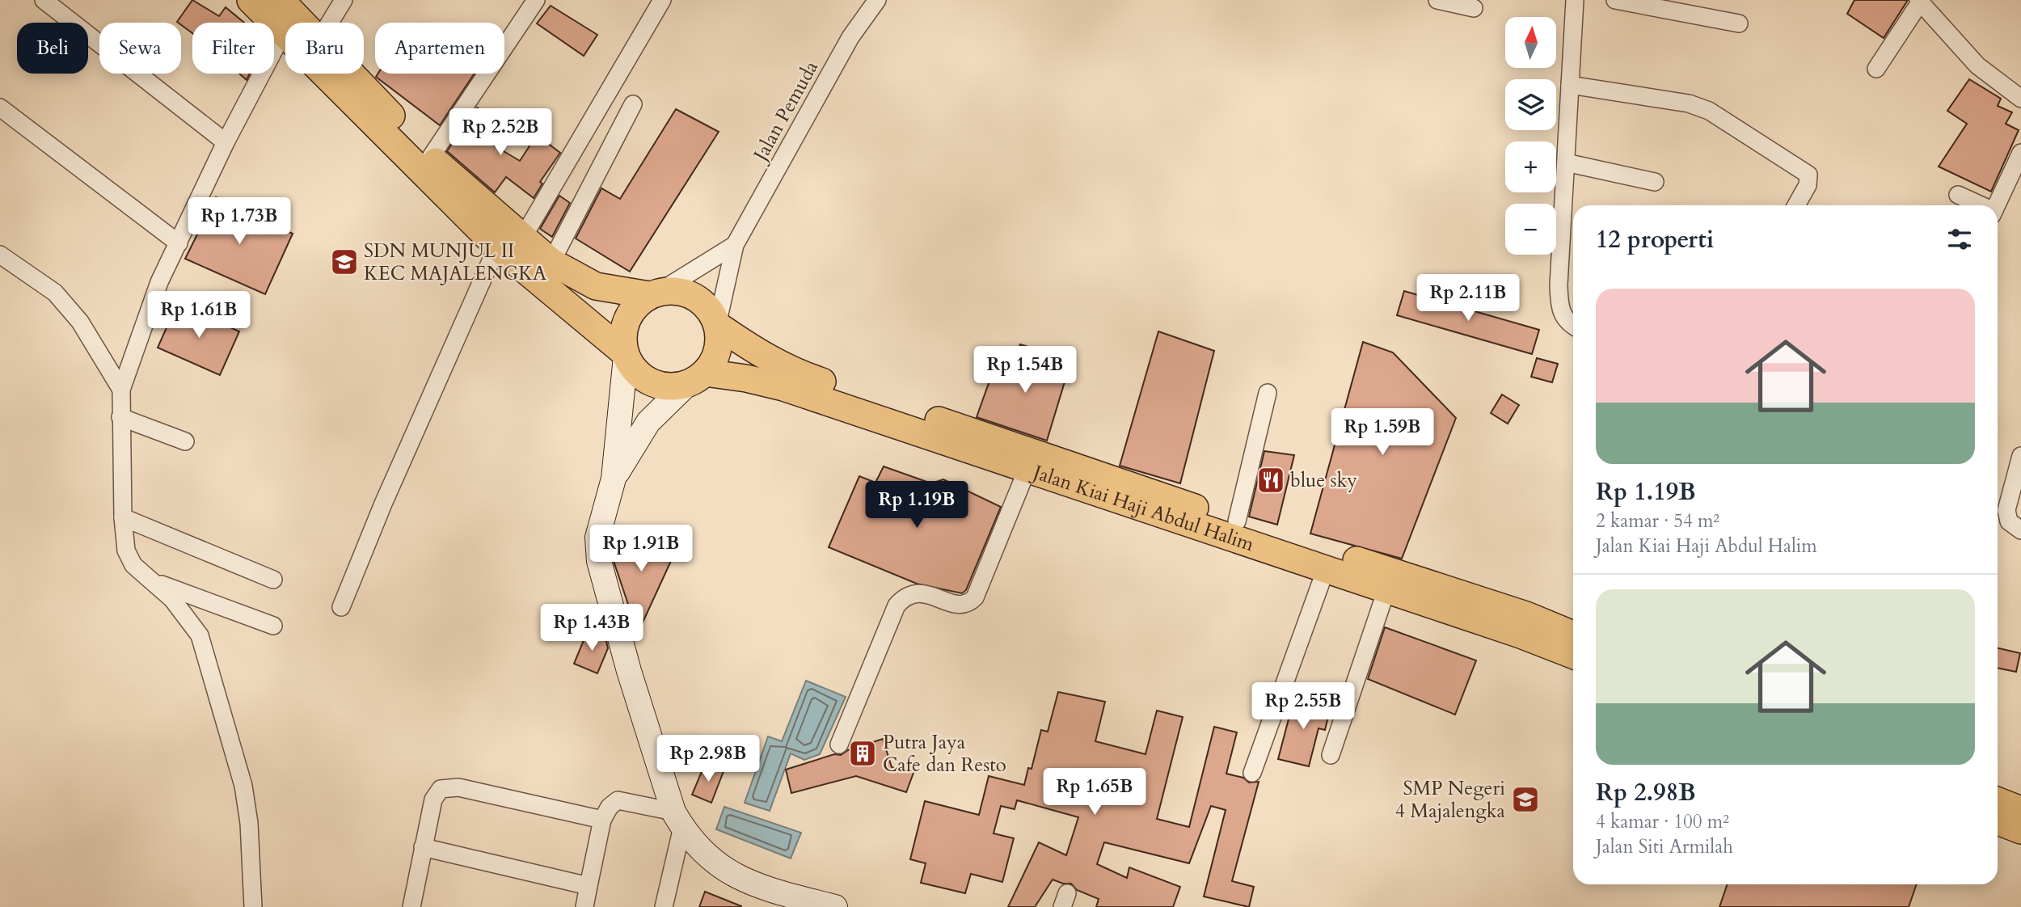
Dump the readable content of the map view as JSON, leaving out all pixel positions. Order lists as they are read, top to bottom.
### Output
{
  "streets": {
    "main road": ["Jalan Kiai Haji Abdul Halim"],
    "street": ["Jalan Pemuda"]
  },
  "places": {
    "school or university": ["SDN MUNJUL II KEC MAJALENGKA", "SMP Negeri 4 Majalengka"],
    "restaurant": ["blue sky"],
    "building": ["Putra Jaya Cafe dan Resto"]
  },
  "north": "top",
  "page": {
    "map_buttons": ["+", "−"],
    "chip": [
      "Beli",
      "Sewa",
      "Filter",
      "Baru",
      "Apartemen"
    ],
    "price": [
      "Rp 2.52B",
      "Rp 1.73B",
      "Rp 2.11B",
      "Rp 1.61B",
      "Rp 1.54B",
      "Rp 1.59B",
      "Rp 1.19B",
      "Rp 1.91B",
      "Rp 1.43B",
      "Rp 2.55B",
      "Rp 2.98B",
      "Rp 1.65B"
    ],
    "heading": "12 properti",
    "list": [
      {
        "name": "Rp 1.19B",
        "note": "2 kamar · 54 m² · Jalan Kiai Haji Abdul Halim"
      },
      {
        "name": "Rp 2.98B",
        "note": "4 kamar · 100 m² · Jalan Siti Armilah"
      }
    ]
  }
}
